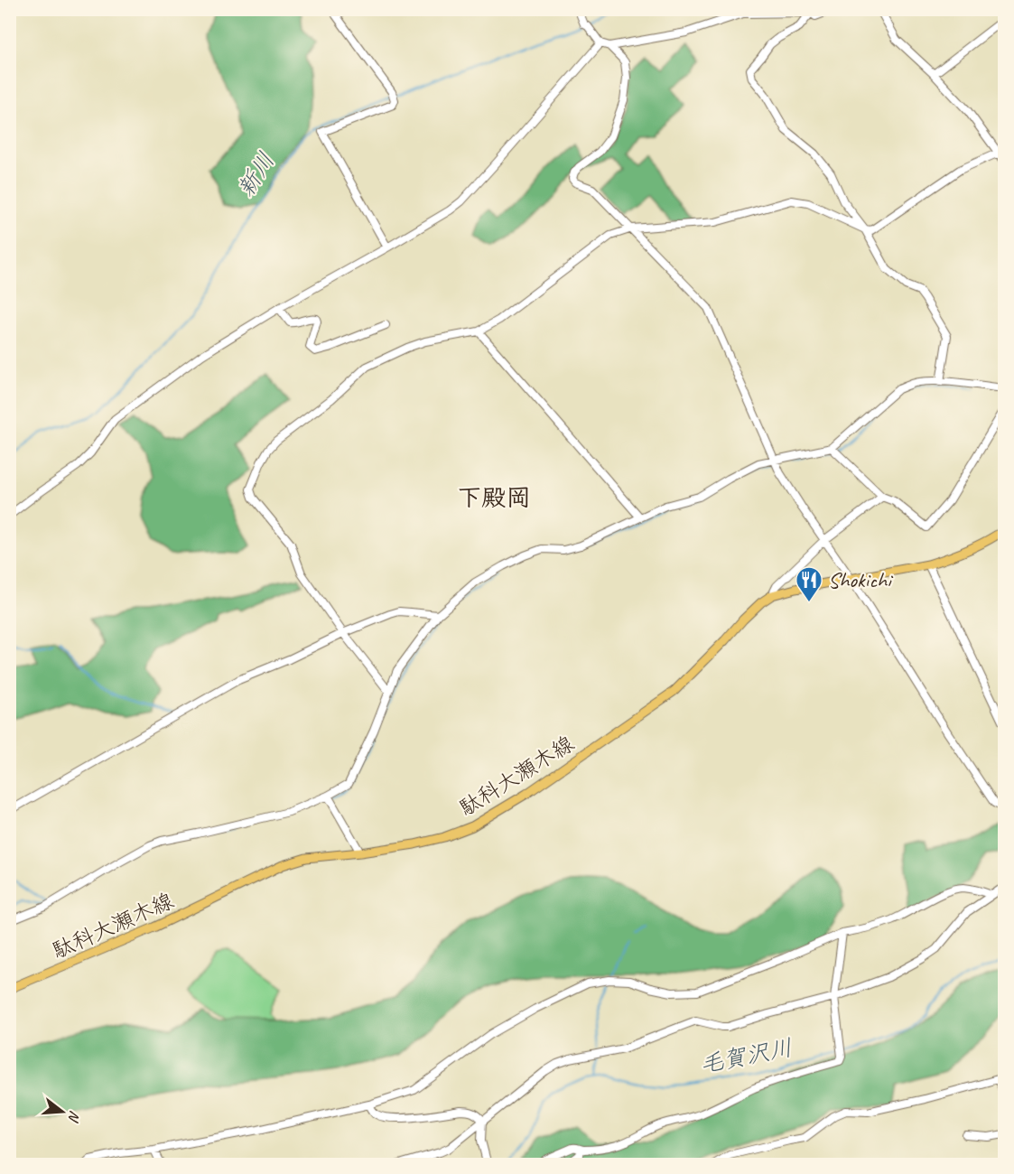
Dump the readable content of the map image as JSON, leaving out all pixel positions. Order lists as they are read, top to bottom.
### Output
{
  "streets": {
    "main road": ["駄科大瀬木線"]
  },
  "districts": ["下殿岡"],
  "water": ["新川", "毛賀沢川"],
  "places": {
    "restaurant": ["Shokichi"]
  },
  "north": "right"
}
